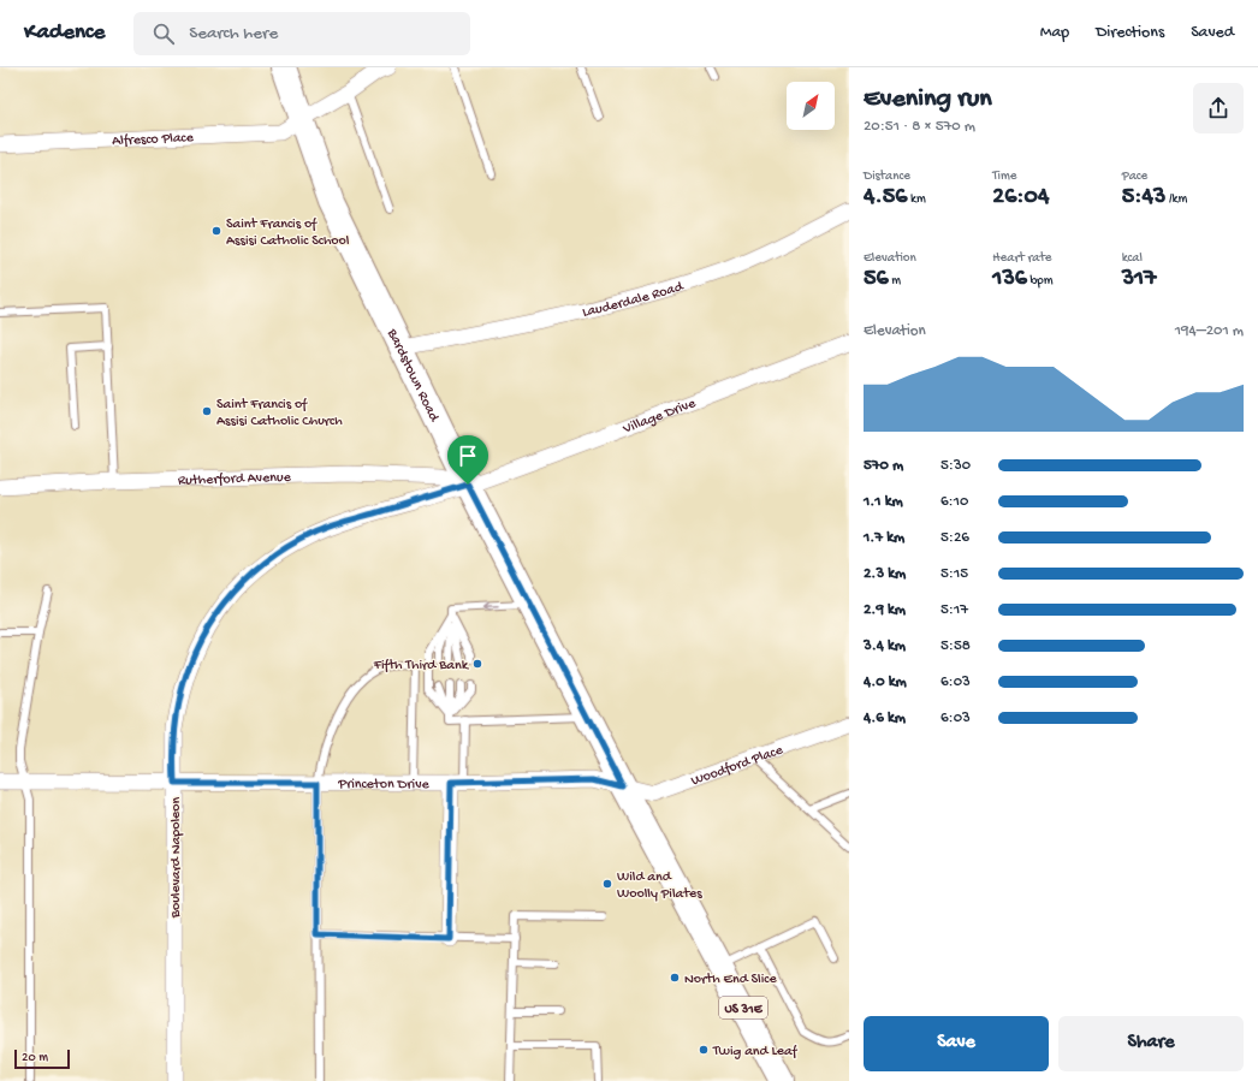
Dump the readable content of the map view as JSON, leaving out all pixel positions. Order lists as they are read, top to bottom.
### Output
{
  "streets": {
    "main road": ["Bardstown Road", "US 31E"],
    "street": [
      "Alfresco Place",
      "Lauderdale Road",
      "Village Drive",
      "Rutherford Avenue",
      "Woodford Place",
      "Princeton Drive",
      "Boulevard Napoleon"
    ]
  },
  "crossings": [
    ["Alfresco Place", "Bardstown Road"],
    ["Lauderdale Road", "Bardstown Road"],
    ["Bardstown Road", "Village Drive"],
    ["Bardstown Road", "Rutherford Avenue"],
    ["Bardstown Road", "Woodford Place"],
    ["Bardstown Road", "Princeton Drive"],
    ["Bardstown Road", "Boulevard Napoleon"],
    ["Village Drive", "Rutherford Avenue"],
    ["Village Drive", "Boulevard Napoleon"],
    ["Rutherford Avenue", "Boulevard Napoleon"],
    ["Woodford Place", "Princeton Drive"],
    ["Princeton Drive", "Boulevard Napoleon"]
  ],
  "places": [
    "Saint Francis of Assisi Catholic School",
    "Saint Francis of Assisi Catholic Church",
    "Fifth Third Bank",
    "Wild and Woolly Pilates",
    "North End Slice",
    "Twig and Leaf"
  ],
  "scale_bar": "20 m",
  "north": "top right",
  "page": {
    "header": "Kadence",
    "search": "Search here",
    "nav": ["Map", "Directions", "Saved"],
    "heading": ["Evening run", "20:51 · 8 × 570 m"],
    "stats": [
      ["Distance", "4.56 km"],
      ["Time", "26:04"],
      ["Pace", "5:43 /km"],
      ["Elevation", "56 m"],
      ["Heart rate", "136 bpm"],
      ["kcal", "317"]
    ],
    "chart": ["Elevation", "194–201 m"],
    "list": [
      {
        "name": "570 m",
        "note": "5:30"
      },
      {
        "name": "1.1 km",
        "note": "6:10"
      },
      {
        "name": "1.7 km",
        "note": "5:26"
      },
      {
        "name": "2.3 km",
        "note": "5:15"
      },
      {
        "name": "2.9 km",
        "note": "5:17"
      },
      {
        "name": "3.4 km",
        "note": "5:58"
      },
      {
        "name": "4.0 km",
        "note": "6:03"
      },
      {
        "name": "4.6 km",
        "note": "6:03"
      }
    ],
    "buttons": ["Save", "Share"],
    "scale": "20 m"
  }
}
